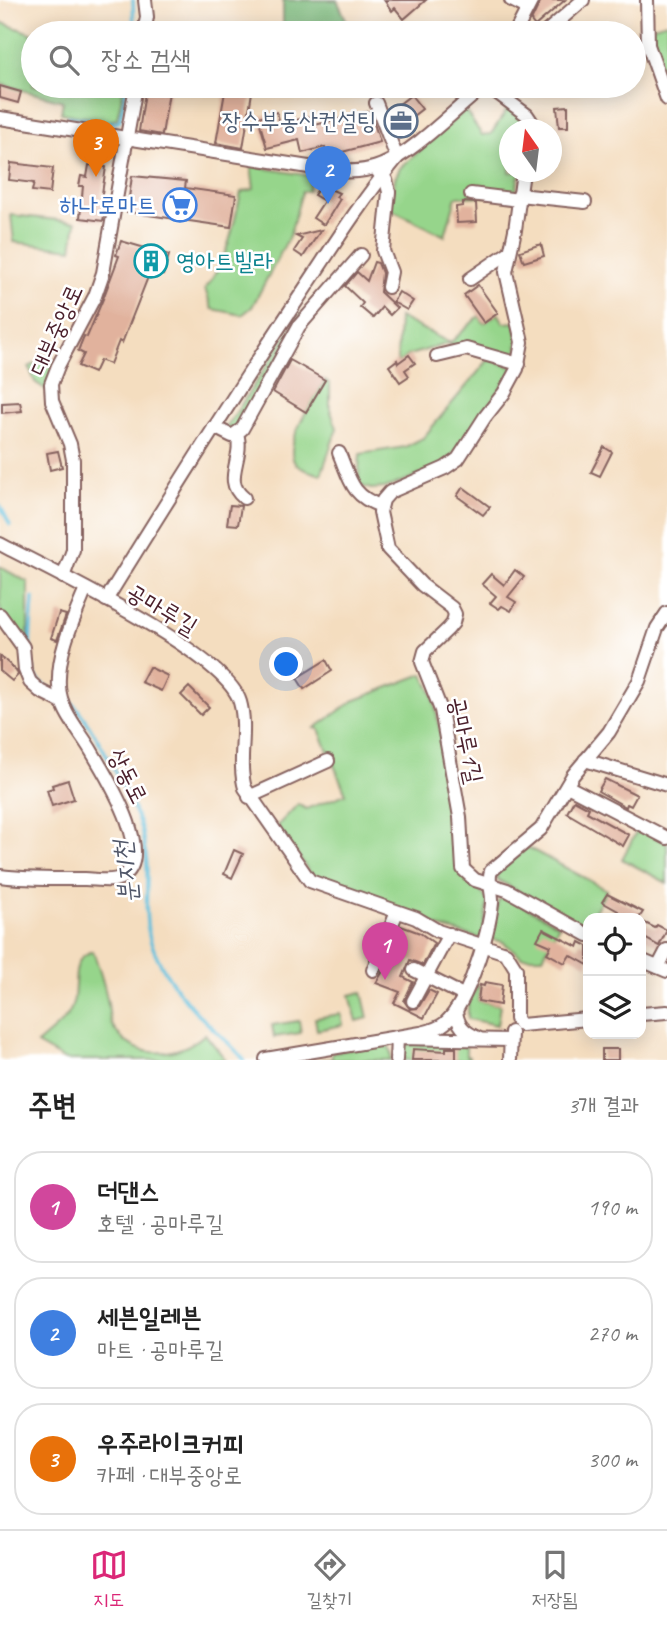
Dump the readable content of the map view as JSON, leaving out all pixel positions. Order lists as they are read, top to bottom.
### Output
{
  "streets": {
    "street": [
      "대부중앙로",
      "공마루길",
      "공마루1길",
      "상동로"
    ]
  },
  "water": ["분지천"],
  "places": {
    "office": ["장수부동산컨설팅"],
    "supermarket": ["하나로마트"],
    "building": ["영아트빌라"]
  },
  "north": "top",
  "page": {
    "search": "장소 검색",
    "pins": ["3", "2", "1"],
    "heading": ["주변", "3개 결과"],
    "list": [
      {
        "mark": "1",
        "name": "더댄스",
        "note": "호텔 · 공마루길",
        "value": "190 m"
      },
      {
        "mark": "2",
        "name": "세븐일레븐",
        "note": "마트 · 공마루길",
        "value": "270 m"
      },
      {
        "mark": "3",
        "name": "우주라이크커피",
        "note": "카페 · 대부중앙로",
        "value": "300 m"
      }
    ],
    "nav": ["지도", "길찾기", "저장됨"]
  }
}
